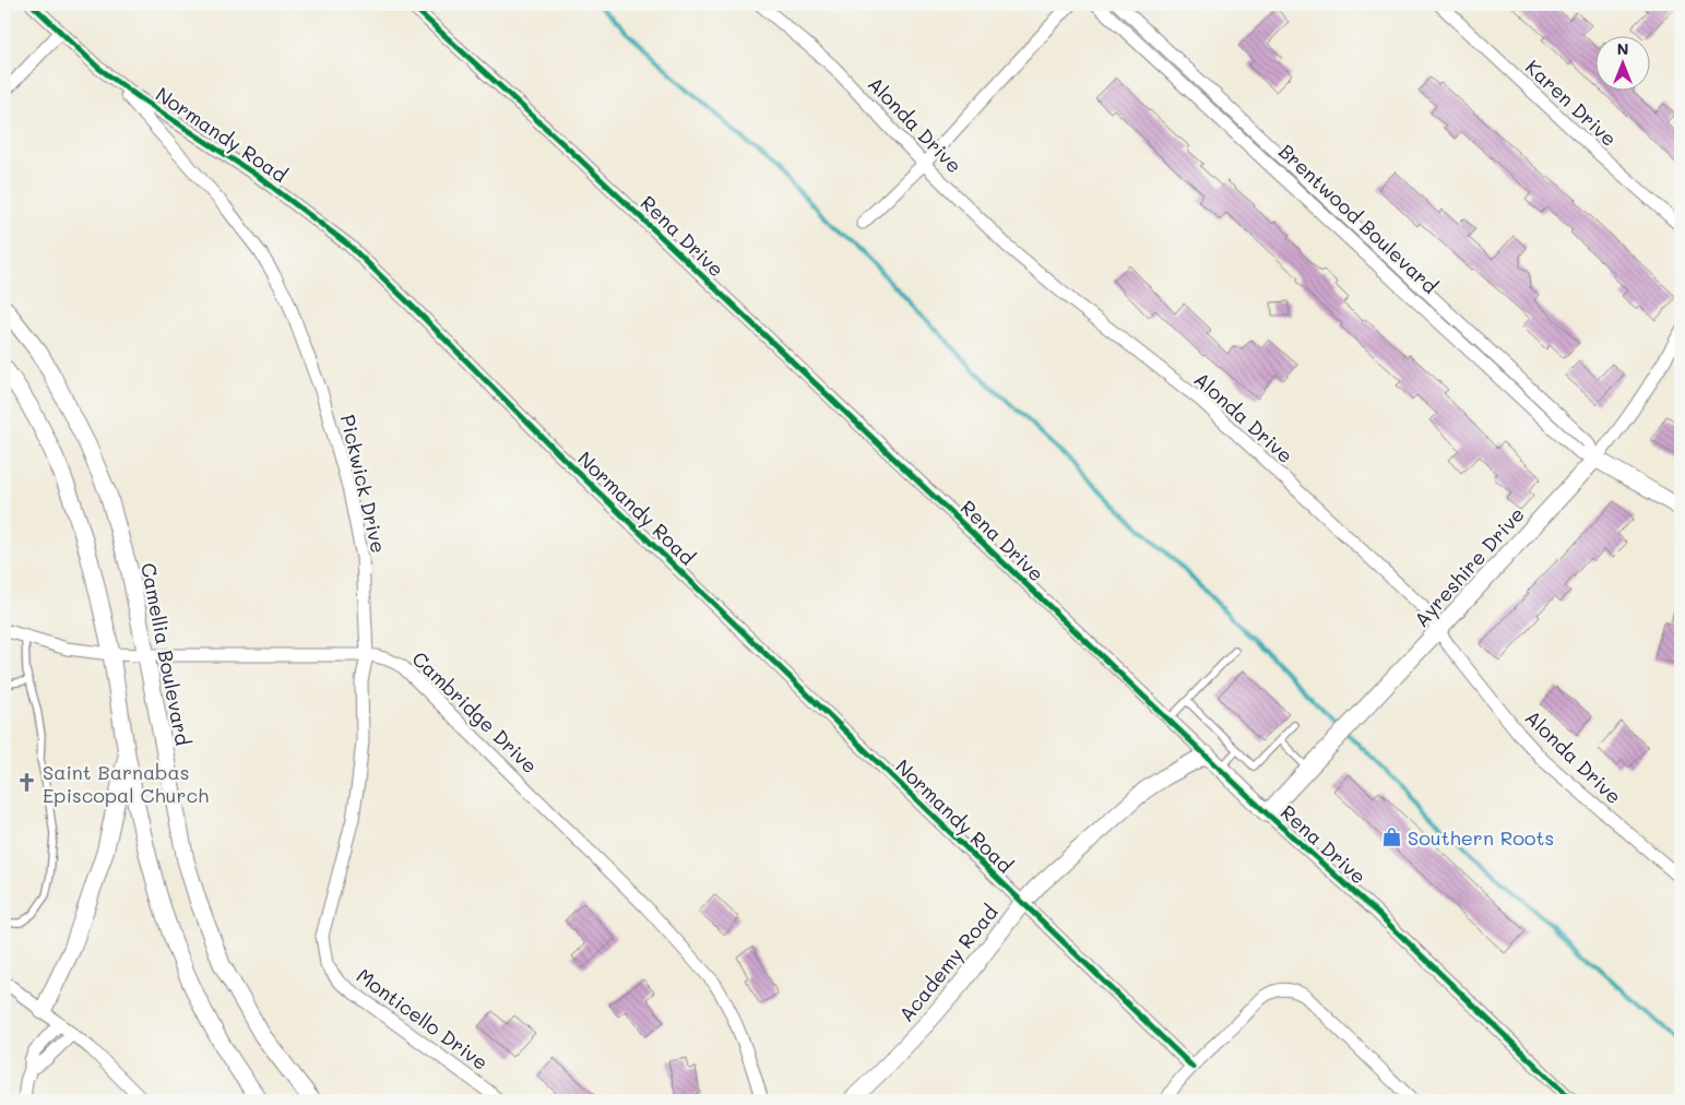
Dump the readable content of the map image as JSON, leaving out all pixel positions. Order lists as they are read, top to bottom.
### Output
{
  "streets": {
    "main road": [
      "Brentwood Boulevard",
      "Rena Drive",
      "Ayreshire Drive",
      "Camellia Boulevard",
      "Academy Road"
    ],
    "street": [
      "Karen Drive",
      "Alonda Drive",
      "Normandy Road",
      "Pickwick Drive",
      "Cambridge Drive",
      "Monticello Drive"
    ]
  },
  "crossings": [
    ["Alonda Drive", "Ayreshire Drive"],
    ["Normandy Road", "Pickwick Drive"],
    ["Normandy Road", "Academy Road"],
    ["Brentwood Boulevard", "Ayreshire Drive"],
    ["Rena Drive", "Ayreshire Drive"],
    ["Rena Drive", "Academy Road"],
    ["Pickwick Drive", "Cambridge Drive"],
    ["Pickwick Drive", "Monticello Drive"],
    ["Camellia Boulevard", "Cambridge Drive"]
  ],
  "places": {
    "church": ["Saint Barnabas Episcopal Church"],
    "shop": ["Southern Roots"]
  },
  "north": "top"
}
